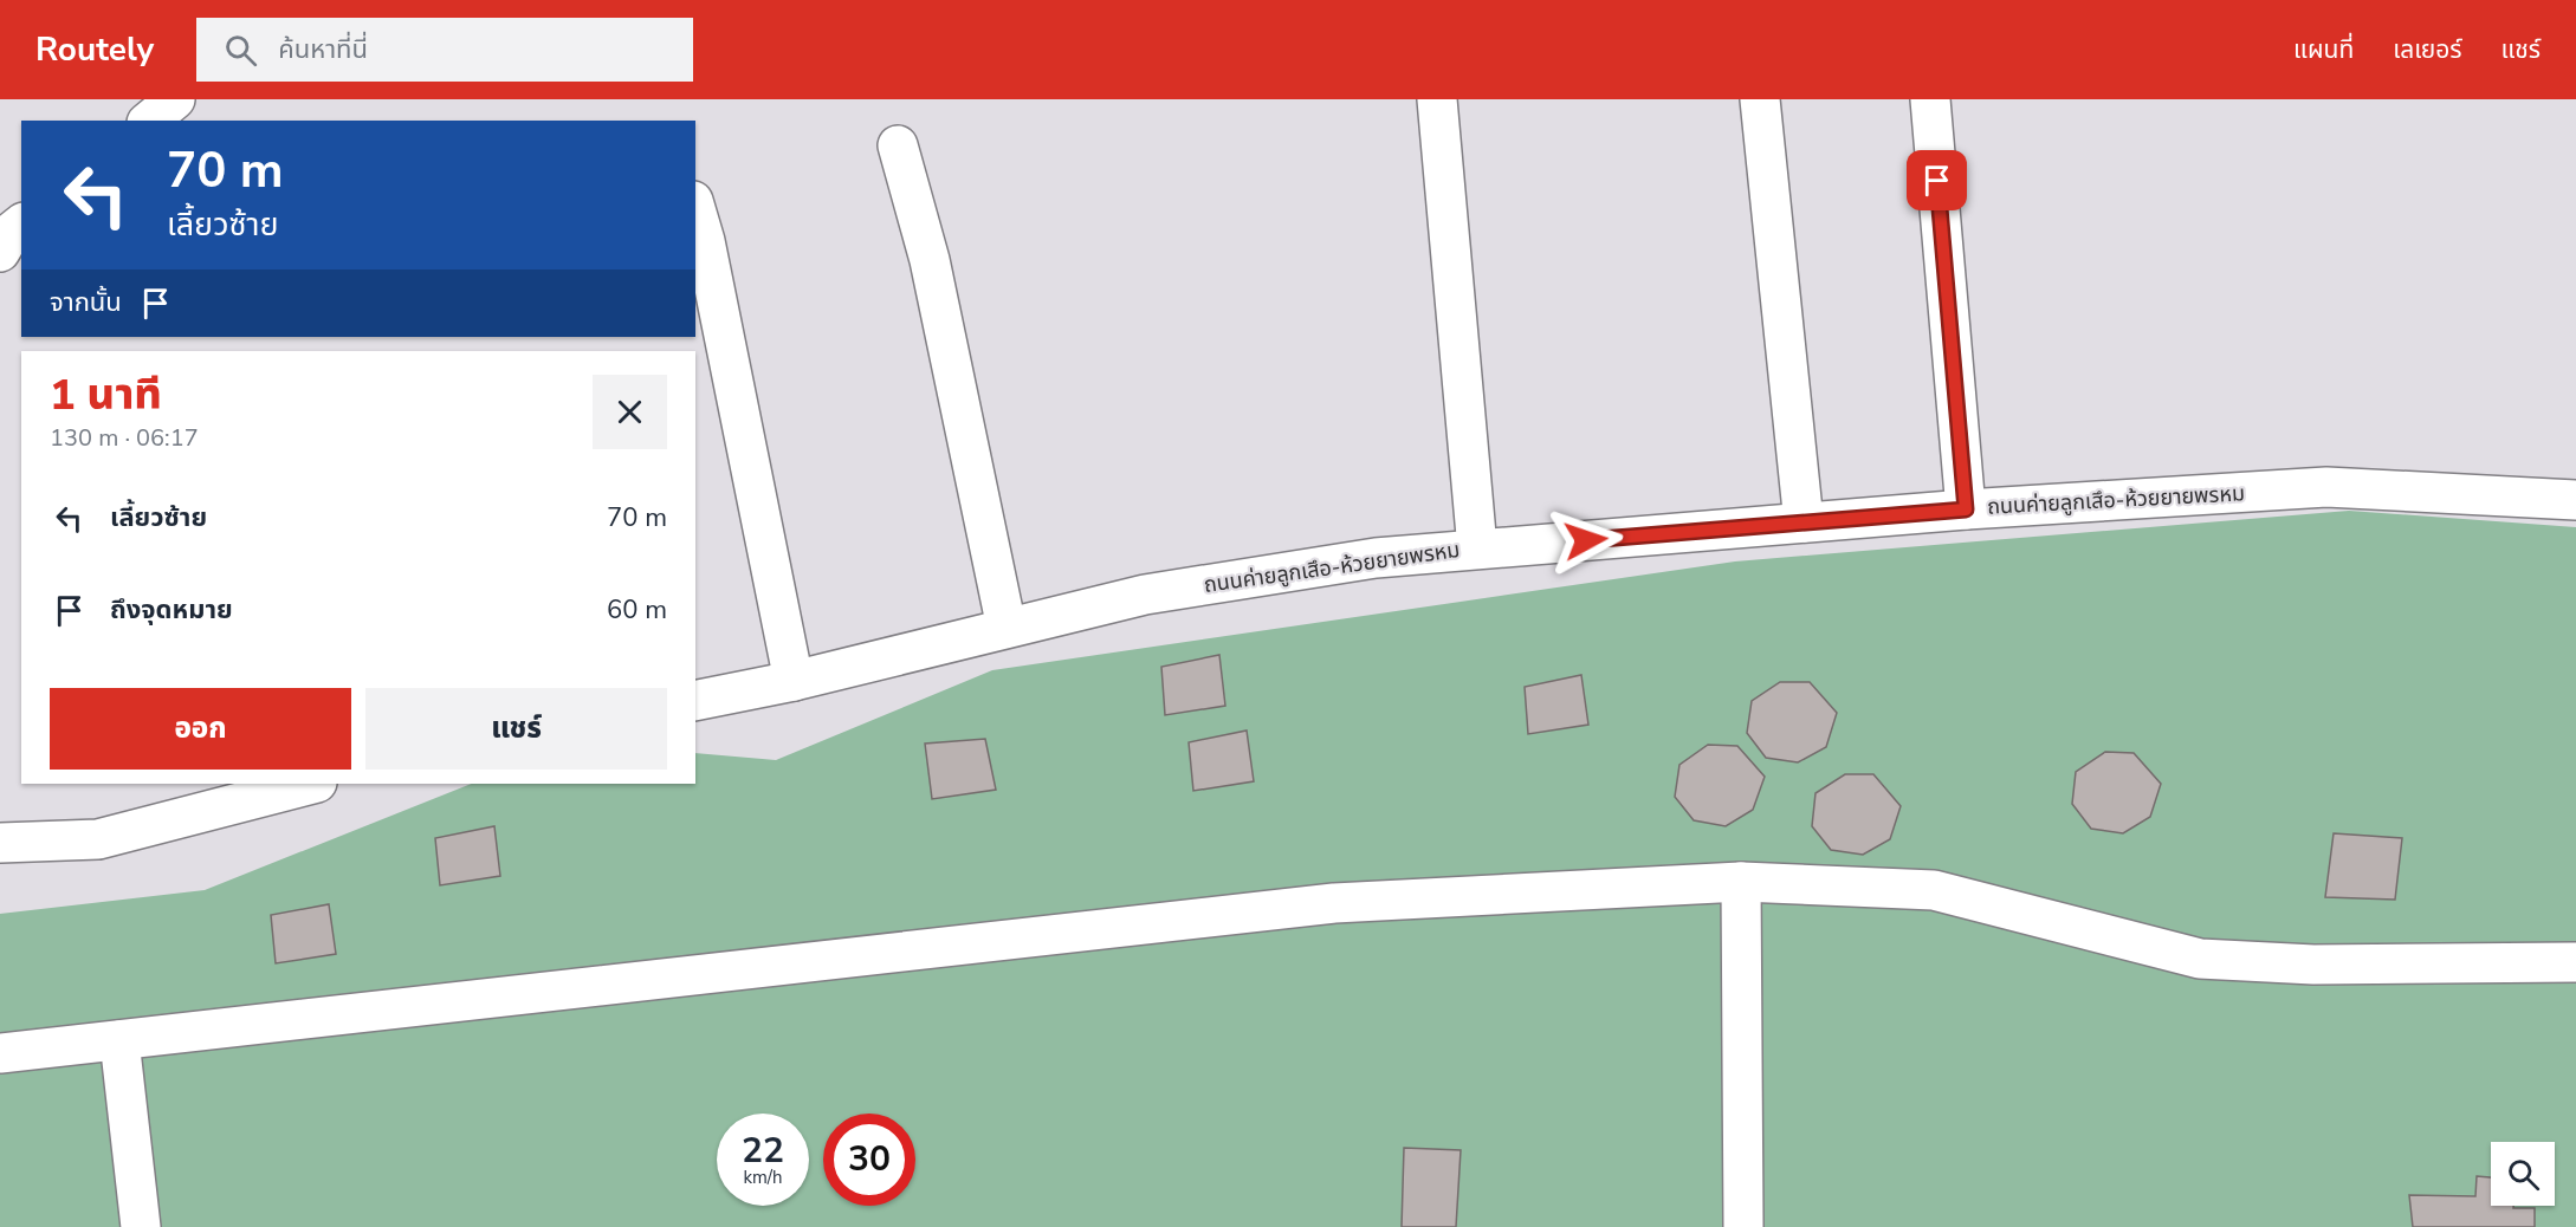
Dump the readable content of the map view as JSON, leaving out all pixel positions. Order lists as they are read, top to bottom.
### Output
{
  "streets": {
    "street": ["ถนนค่ายลูกเสึอ-ห้วยยายพรหม"]
  },
  "page": {
    "header": "Routely",
    "search": "ค้นหาที่นี่",
    "nav": ["แผนที่", "เลเยอร์", "แชร์"],
    "turn": ["70 m", "เลี้ยวซ้าย"],
    "then": "จากนั้น",
    "heading": ["1 นาที", "130 m · 06:17"],
    "list": [
      {
        "name": "เลี้ยวซ้าย",
        "value": "70 m"
      },
      {
        "name": "ถึงจุดหมาย",
        "value": "60 m"
      }
    ],
    "buttons": ["ออก", "แชร์"],
    "speed": "22 km/h",
    "limit": "30"
  }
}
